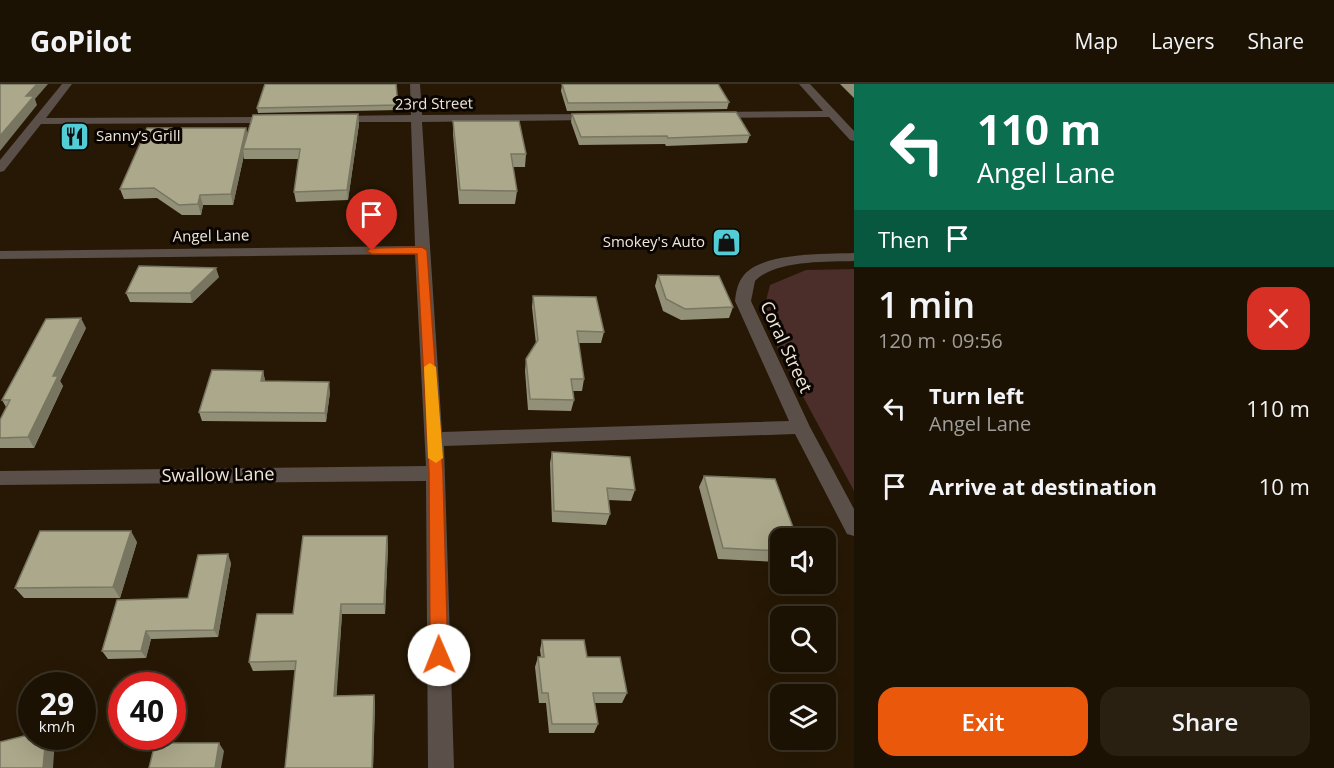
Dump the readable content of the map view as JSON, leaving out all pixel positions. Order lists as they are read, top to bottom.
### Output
{
  "streets": {
    "street": [
      "23rd Street",
      "Angel Lane",
      "Coral Street",
      "Swallow Lane"
    ]
  },
  "places": {
    "restaurant": ["Sanny’s Grill"],
    "shop": ["Smokey's Auto"]
  },
  "page": {
    "header": "GoPilot",
    "nav": ["Map", "Layers", "Share"],
    "turn": ["110 m", "Angel Lane"],
    "then": "Then",
    "heading": ["1 min", "120 m · 09:56"],
    "list": [
      {
        "name": "Turn left",
        "note": "Angel Lane",
        "value": "110 m"
      },
      {
        "name": "Arrive at destination",
        "value": "10 m"
      }
    ],
    "speed": "29 km/h",
    "limit": "40",
    "buttons": ["Exit", "Share"]
  }
}
